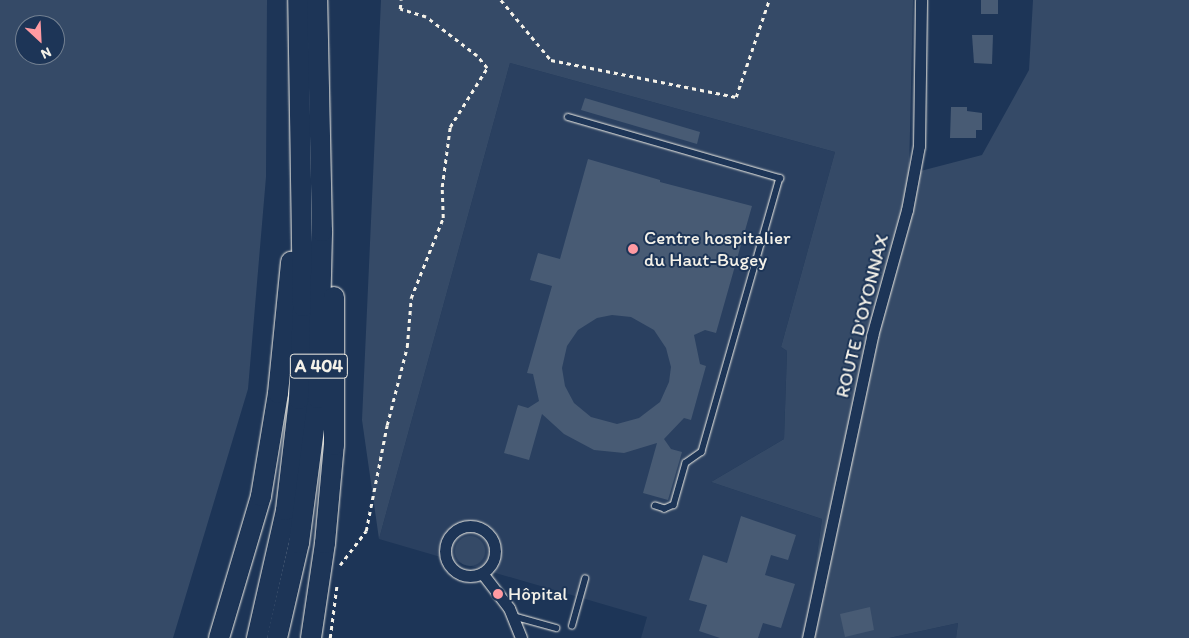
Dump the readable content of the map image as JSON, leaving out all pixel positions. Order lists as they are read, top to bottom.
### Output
{
  "streets": {
    "highway": ["A 404"],
    "street": ["ROUTE D'OYONNAX"]
  },
  "places": ["Centre hospitalier du Haut-Bugey", "Hôpital"],
  "north": "bottom right"
}
